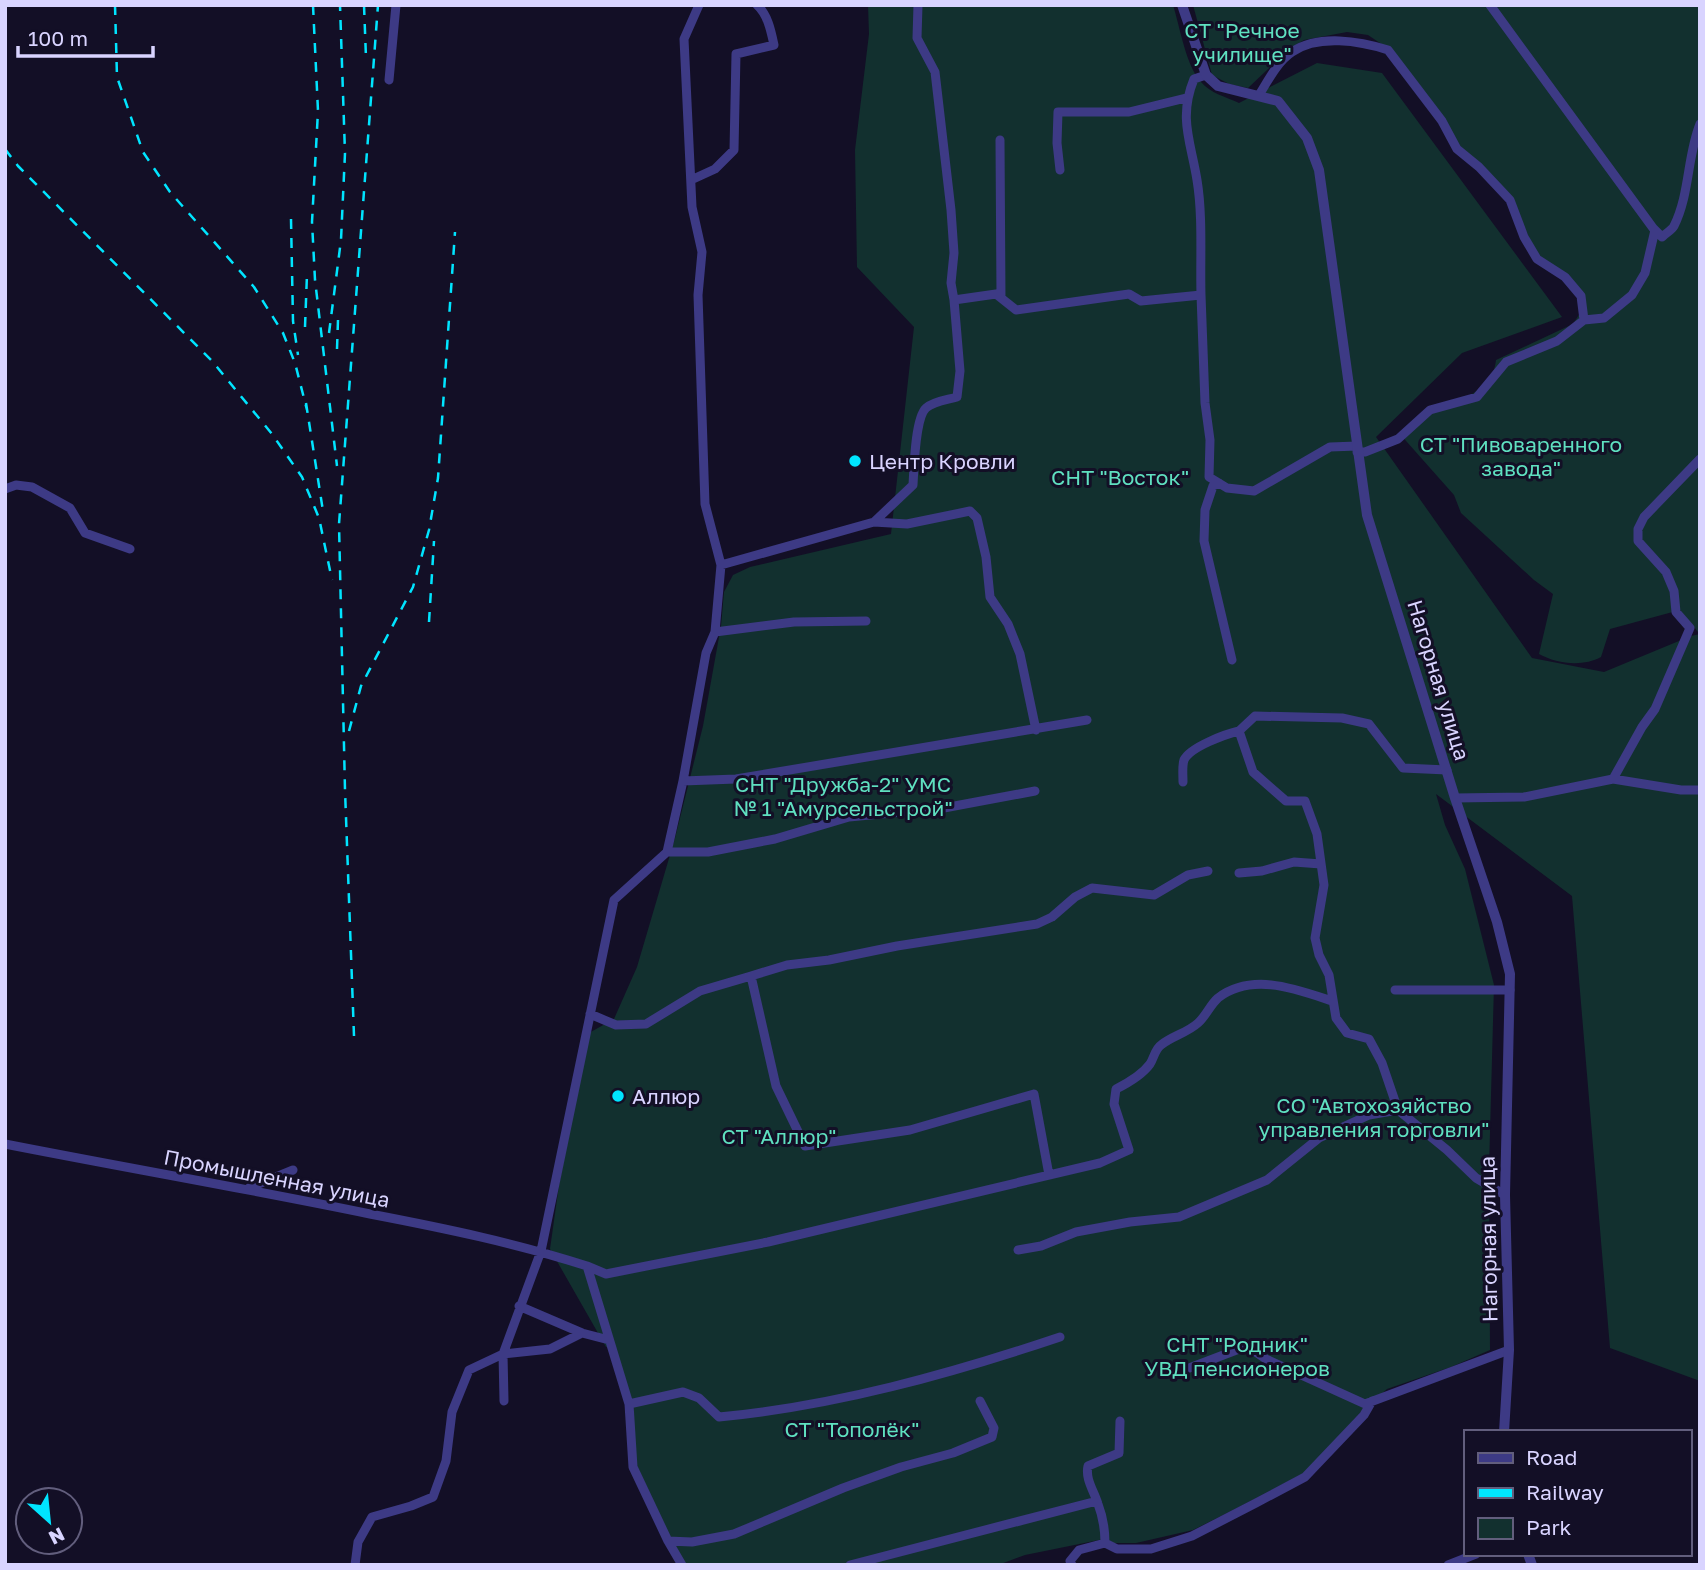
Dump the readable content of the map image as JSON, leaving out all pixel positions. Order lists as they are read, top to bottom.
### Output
{
  "streets": {
    "street": ["Нагорная улица", "Промышленная улица"]
  },
  "parks": [
    "СТ \"Речное училище\"",
    "СТ \"Пивоваренного завода\"",
    "СНТ \"Восток\"",
    "СНТ \"Дружба-2\" УМС № 1 \"Амурсельстрой\"",
    "СО \"Автохозяйство управления торговли\"",
    "СТ \"Аллюр\"",
    "СНТ \"Родник\" УВД пенсионеров",
    "СТ \"Тополёк\""
  ],
  "places": ["Центр Кровли", "Аллюр"],
  "legend": ["Road", "Railway", "Park"],
  "scale_bar": "100 m",
  "north": "bottom right"
}
